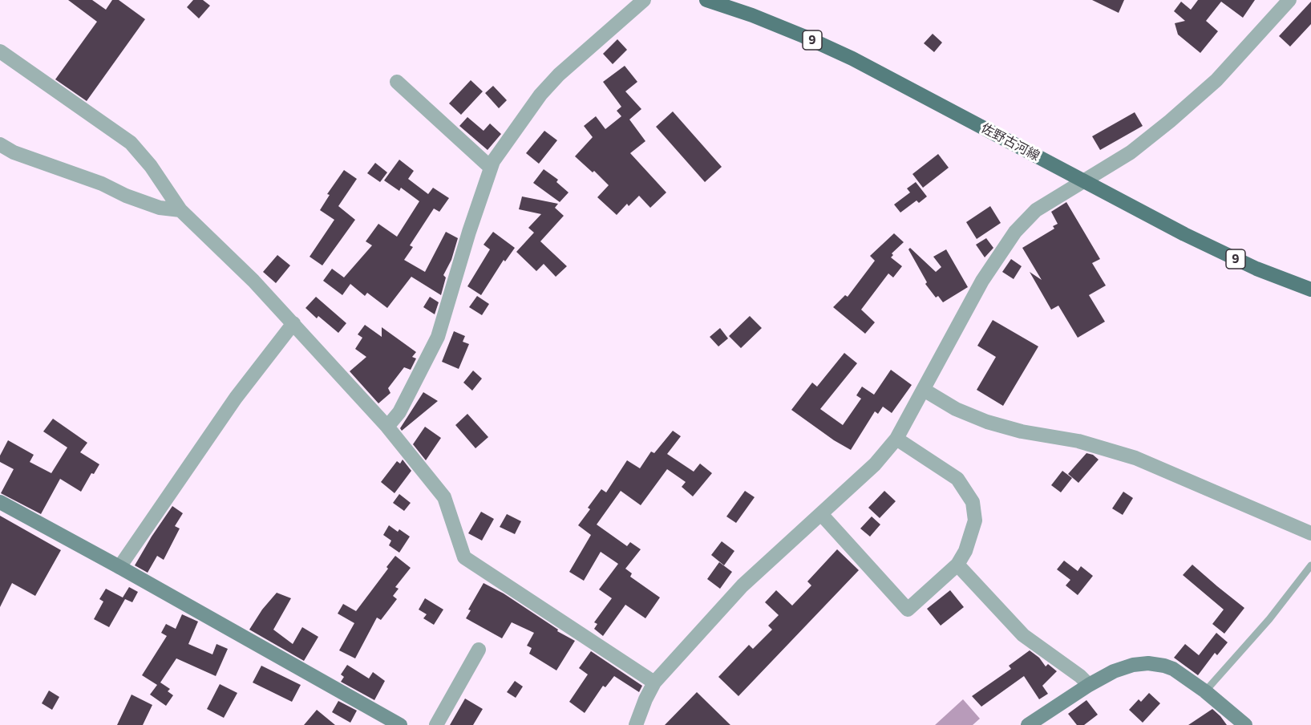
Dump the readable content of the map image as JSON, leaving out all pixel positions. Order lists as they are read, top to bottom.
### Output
{
  "streets": {
    "main road": ["9", "佐野古河線"]
  }
}
